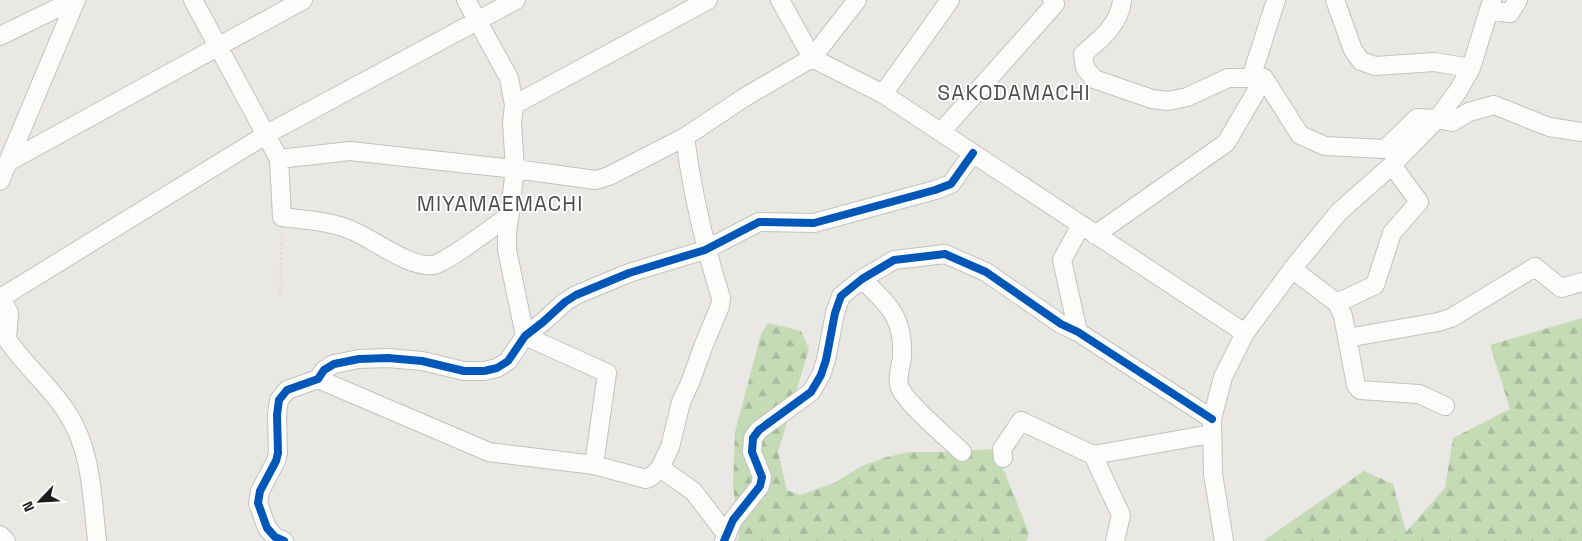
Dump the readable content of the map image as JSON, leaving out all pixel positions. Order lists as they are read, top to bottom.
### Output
{
  "districts": ["SAKODAMACHI", "MIYAMAEMACHI"],
  "north": "bottom left"
}
